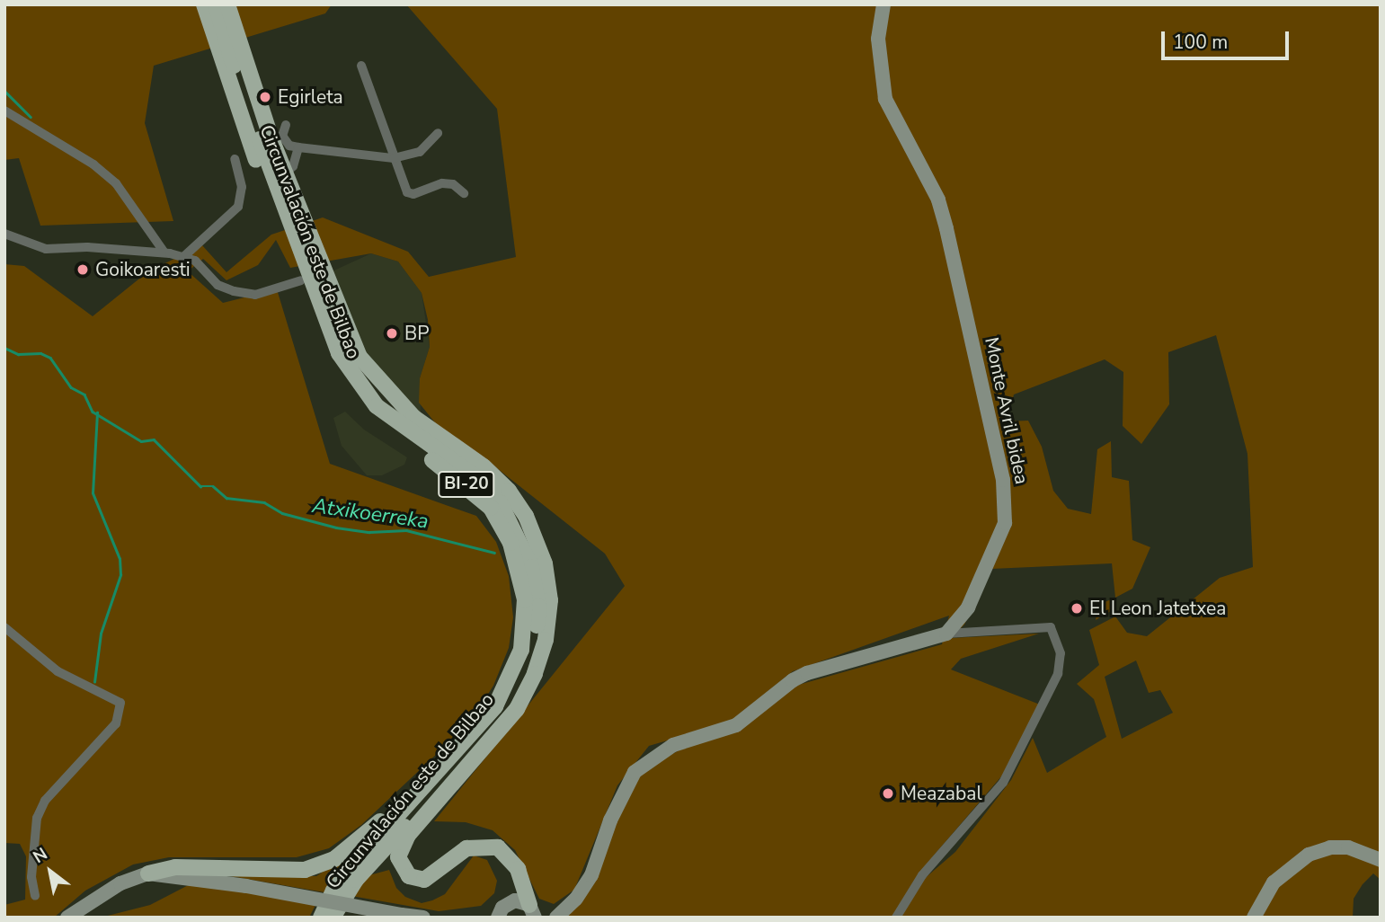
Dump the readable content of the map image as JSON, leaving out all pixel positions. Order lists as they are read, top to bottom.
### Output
{
  "streets": {
    "main road": ["Circunvalación este de Bilbao", "BI-20"],
    "street": ["Monte Avril bidea"]
  },
  "water": ["Atxikoerreka"],
  "places": [
    "Egirleta",
    "Goikoaresti",
    "BP",
    "El Leon Jatetxea",
    "Meazabal"
  ],
  "scale_bar": "100 m",
  "north": "top left"
}
